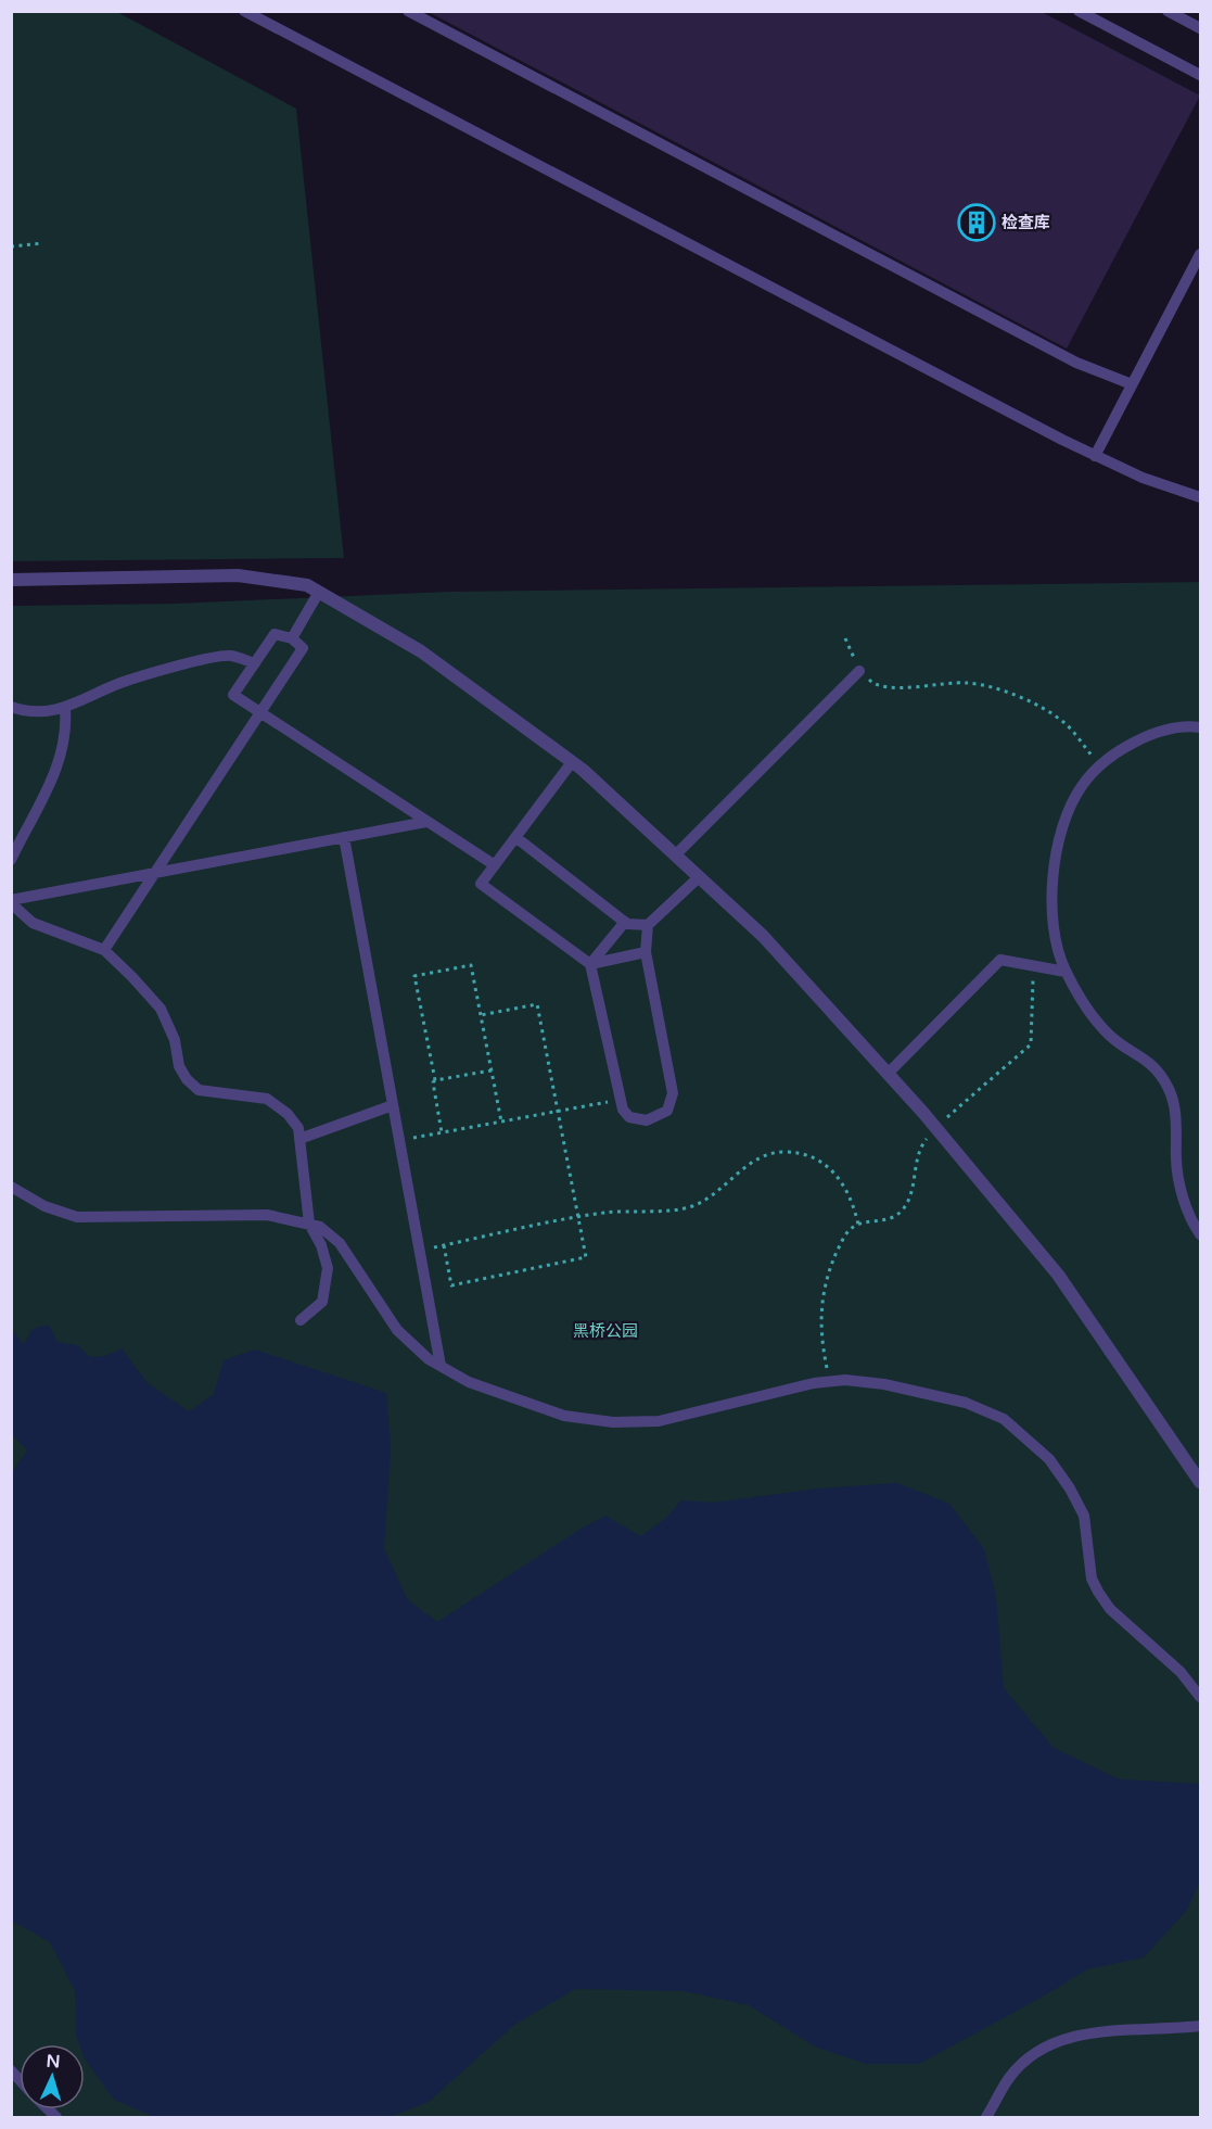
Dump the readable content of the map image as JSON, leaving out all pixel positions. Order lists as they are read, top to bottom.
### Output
{
  "parks": ["黑桥公园"],
  "places": {
    "building": ["检查库"]
  },
  "north": "top"
}
